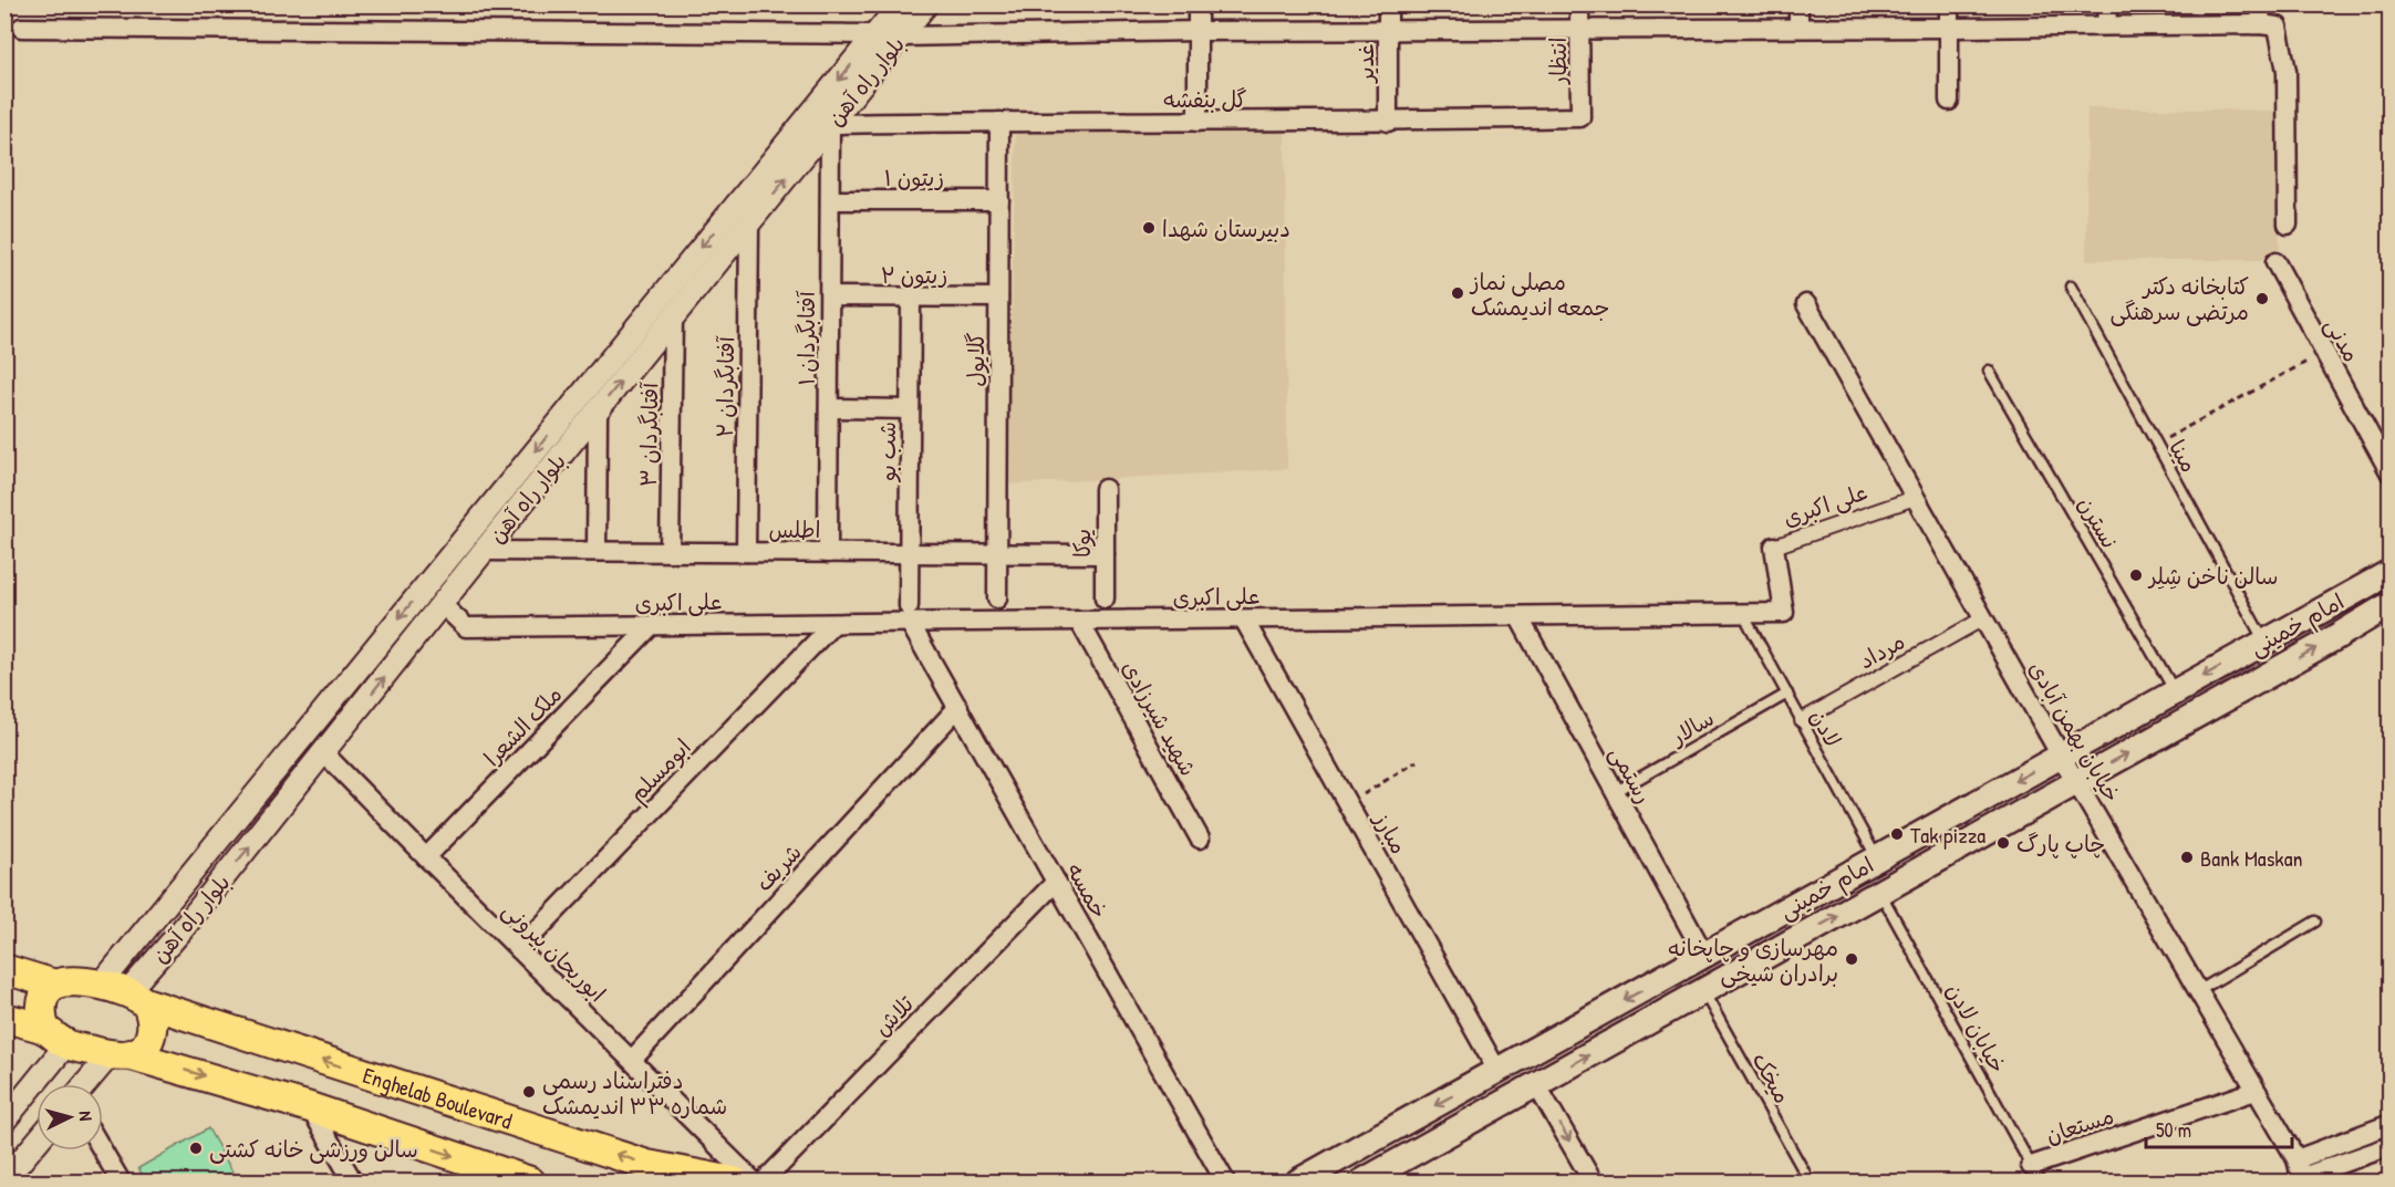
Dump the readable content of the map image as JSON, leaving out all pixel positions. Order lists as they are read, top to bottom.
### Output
{
  "streets": {
    "main road": ["امام خمینی", "Enghelab Boulevard"],
    "street": [
      "انتظار",
      "غدیر",
      "بلوار راه آهن",
      "گل بنفشه",
      "زیتون ۱",
      "زیتون ۲",
      "آفتابگردان ۱",
      "مدنی",
      "گلایول",
      "آفتابگردان ۲",
      "آفتابگردان ۳",
      "شب بو",
      "علی اکبری",
      "اطلس",
      "یوکا",
      "مرداد",
      "شهید شیرزادی",
      "ملک الشعرا",
      "خیابان بهمن آبادی",
      "ابومسلم",
      "رستمی",
      "مبارز",
      "شریف",
      "خمسه",
      "ابوریحان بیرونی",
      "تلاش",
      "مستعان"
    ],
    "lane": [
      "مینا",
      "نسترن",
      "سالار",
      "لادن",
      "خیابان لادن",
      "میخک"
    ]
  },
  "crossings": [
    ["انتظار", "گل بنفشه"],
    ["غدیر", "گل بنفشه"],
    ["بلوار راه آهن", "گل بنفشه"],
    ["بلوار راه آهن", "آفتابگردان ۱"],
    ["بلوار راه آهن", "آفتابگردان ۲"],
    ["بلوار راه آهن", "آفتابگردان ۳"],
    ["بلوار راه آهن", "علی اکبری"],
    ["بلوار راه آهن", "اطلس"],
    ["بلوار راه آهن", "ابوریحان بیرونی"],
    ["بلوار راه آهن", "Enghelab Boulevard"],
    ["گل بنفشه", "آفتابگردان ۱"],
    ["گل بنفشه", "گلایول"],
    ["زیتون ۱", "آفتابگردان ۱"],
    ["زیتون ۱", "گلایول"],
    ["زیتون ۲", "آفتابگردان ۱"],
    ["زیتون ۲", "گلایول"],
    ["زیتون ۲", "شب بو"],
    ["آفتابگردان ۱", "اطلس"],
    ["گلایول", "اطلس"],
    ["آفتابگردان ۲", "اطلس"],
    ["آفتابگردان ۳", "اطلس"],
    ["شب بو", "علی اکبری"],
    ["شب بو", "اطلس"],
    ["شب بو", "خمسه"],
    ["مینا", "امام خمینی"],
    ["علی اکبری", "شهید شیرزادی"],
    ["علی اکبری", "ملک الشعرا"],
    ["علی اکبری", "لادن"],
    ["علی اکبری", "خیابان بهمن آبادی"],
    ["علی اکبری", "ابومسلم"],
    ["علی اکبری", "رستمی"],
    ["علی اکبری", "مبارز"],
    ["علی اکبری", "خمسه"],
    ["نسترن", "امام خمینی"],
    ["اطلس", "یوکا"],
    ["امام خمینی", "لادن"],
    ["امام خمینی", "خیابان بهمن آبادی"],
    ["امام خمینی", "رستمی"],
    ["امام خمینی", "مبارز"],
    ["امام خمینی", "خیابان لادن"],
    ["امام خمینی", "میخک"],
    ["مرداد", "لادن"],
    ["مرداد", "خیابان بهمن آبادی"],
    ["ملک الشعرا", "ابوریحان بیرونی"],
    ["سالار", "لادن"],
    ["سالار", "رستمی"],
    ["خیابان بهمن آبادی", "مستعان"],
    ["ابومسلم", "ابوریحان بیرونی"],
    ["شریف", "خمسه"],
    ["شریف", "ابوریحان بیرونی"],
    ["خمسه", "تلاش"],
    ["خیابان لادن", "مستعان"]
  ],
  "places": [
    "دبیرستان شهدا",
    "مصلی نماز جمعه اندیمشک",
    "کتابخانه دکتر مرتضی سرهنگی",
    "سالن ناخن شِلِر",
    "Tak pizza",
    "چاپ پارگ",
    "Bank Maskan",
    "مهرسازی و چاپخانه برادران شیخی",
    "دفتراسناد رسمی شماره ۳۳ اندیمشک",
    "سالن ورزشی خانه کشتی"
  ],
  "scale_bar": "50 m",
  "north": "right"
}
